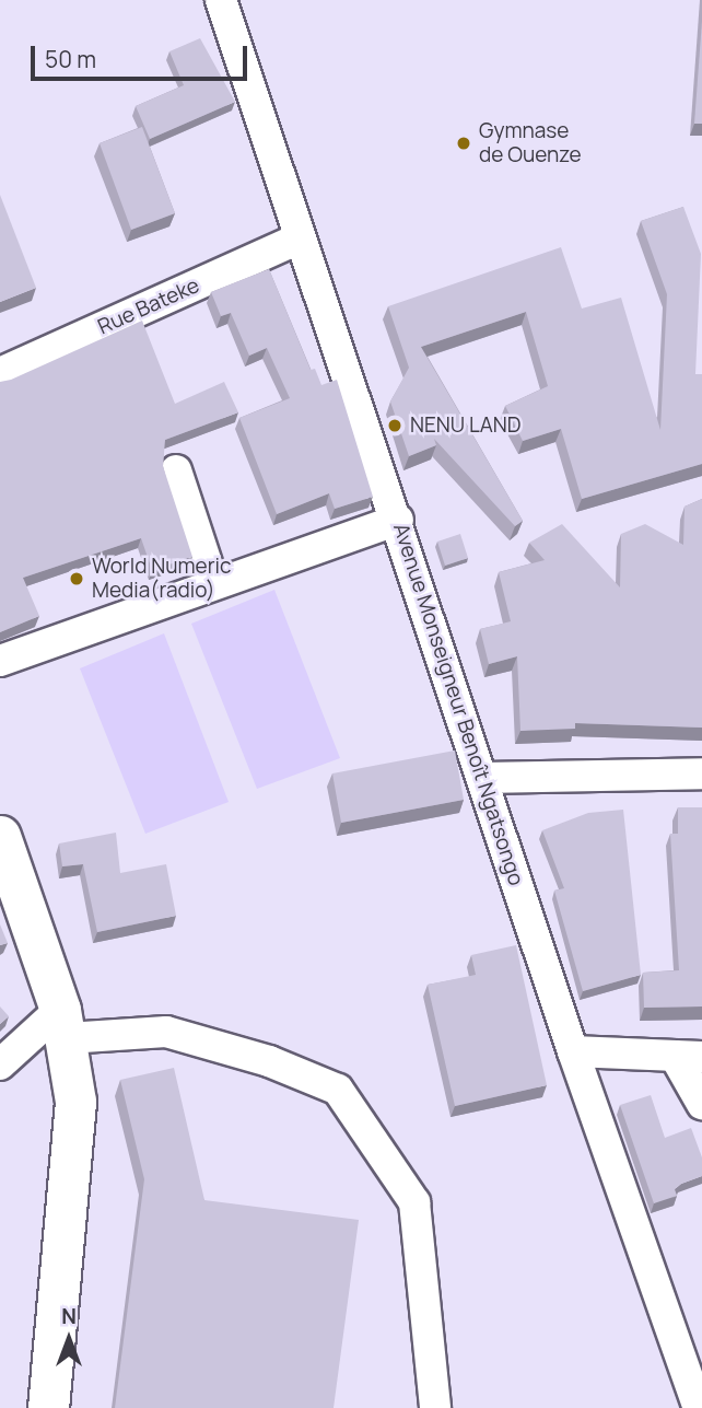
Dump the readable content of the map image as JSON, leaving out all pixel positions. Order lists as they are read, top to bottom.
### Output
{
  "streets": {
    "street": ["Rue Bateke", "Avenue Monseigneur Benoît Ngatsongo"]
  },
  "crossings": [
    ["Rue Bateke", "Avenue Monseigneur Benoît Ngatsongo"]
  ],
  "places": ["Gymnase de Ouenze", "NENU LAND", "World Numeric Media(radio)"],
  "scale_bar": "50 m",
  "north": "top"
}
